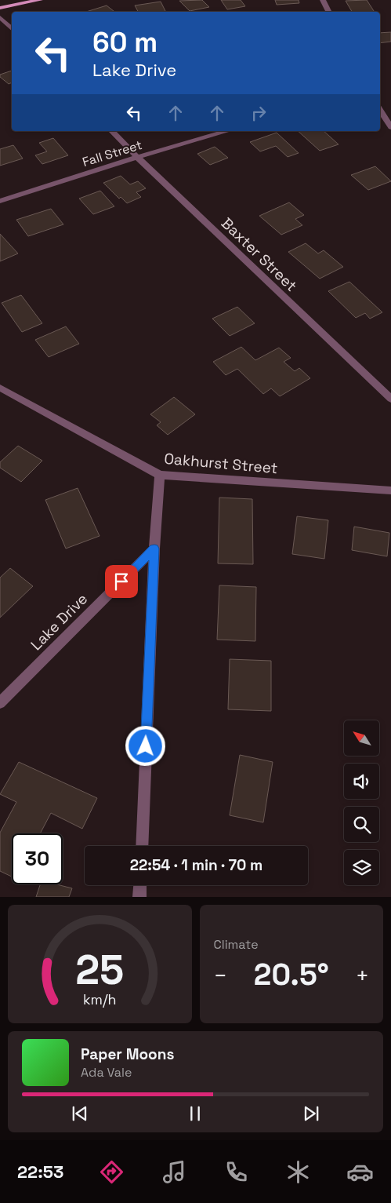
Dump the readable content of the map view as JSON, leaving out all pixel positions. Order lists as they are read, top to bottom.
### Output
{
  "streets": {
    "street": [
      "Fall Street",
      "Baxter Street",
      "Oakhurst Street",
      "Lake Drive"
    ]
  },
  "crossings": [
    ["Fall Street", "Baxter Street"]
  ],
  "north": "top left",
  "page": {
    "turn": ["60 m", "Lake Drive"],
    "limit": "30",
    "trip": "22:54 · 1 min · 70 m",
    "tile": "Climate",
    "heat": ["−", "20.5°", "+"],
    "song": ["Paper Moons", "Ada Vale"],
    "tabs": "22:53",
    "gauge": ["25", "km/h"]
  }
}
